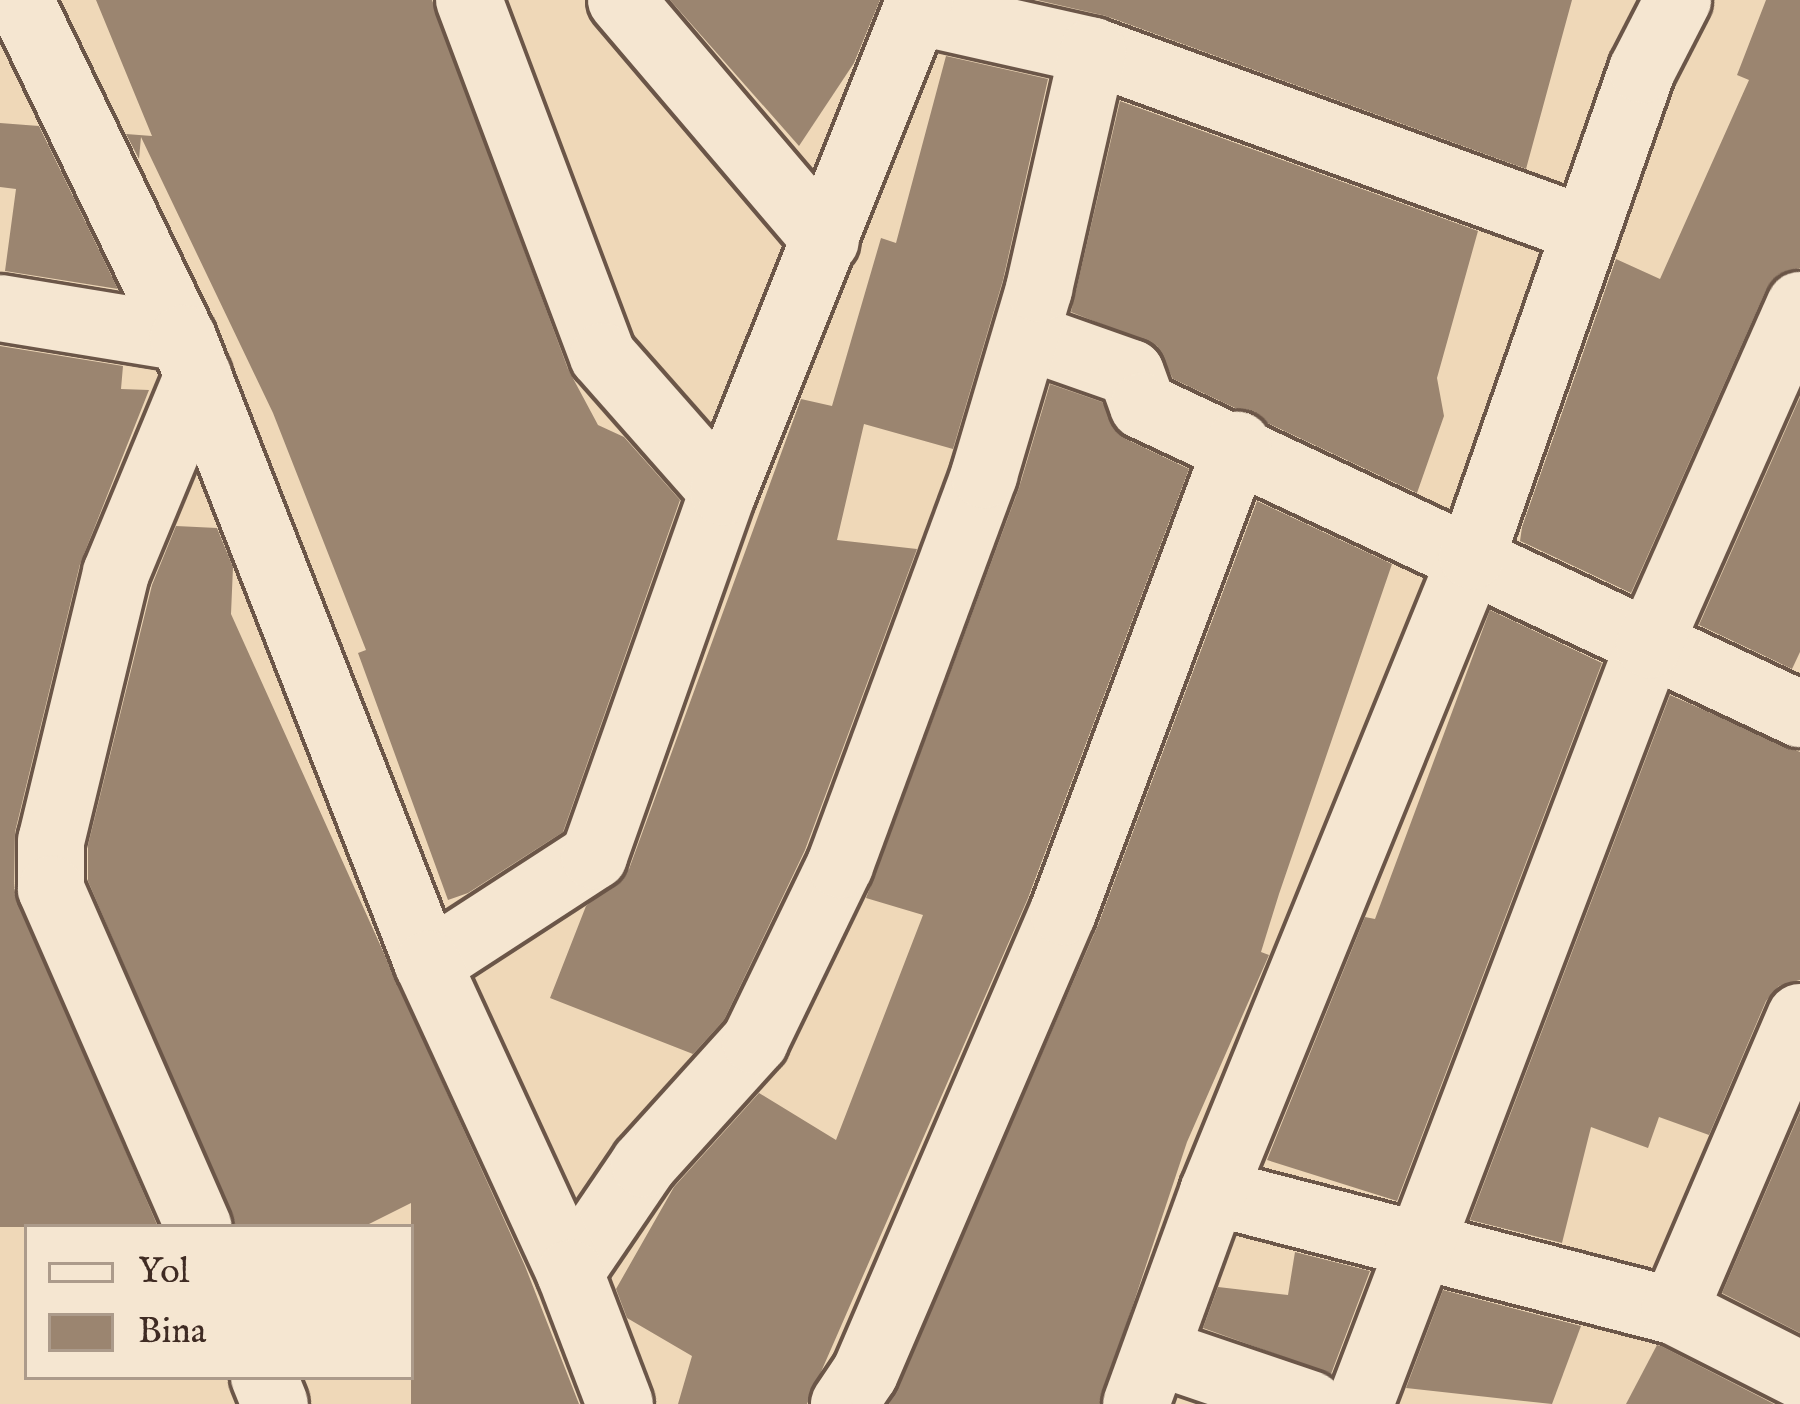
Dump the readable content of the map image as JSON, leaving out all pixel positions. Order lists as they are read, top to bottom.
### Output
{
  "legend": ["Yol", "Bina"]
}
